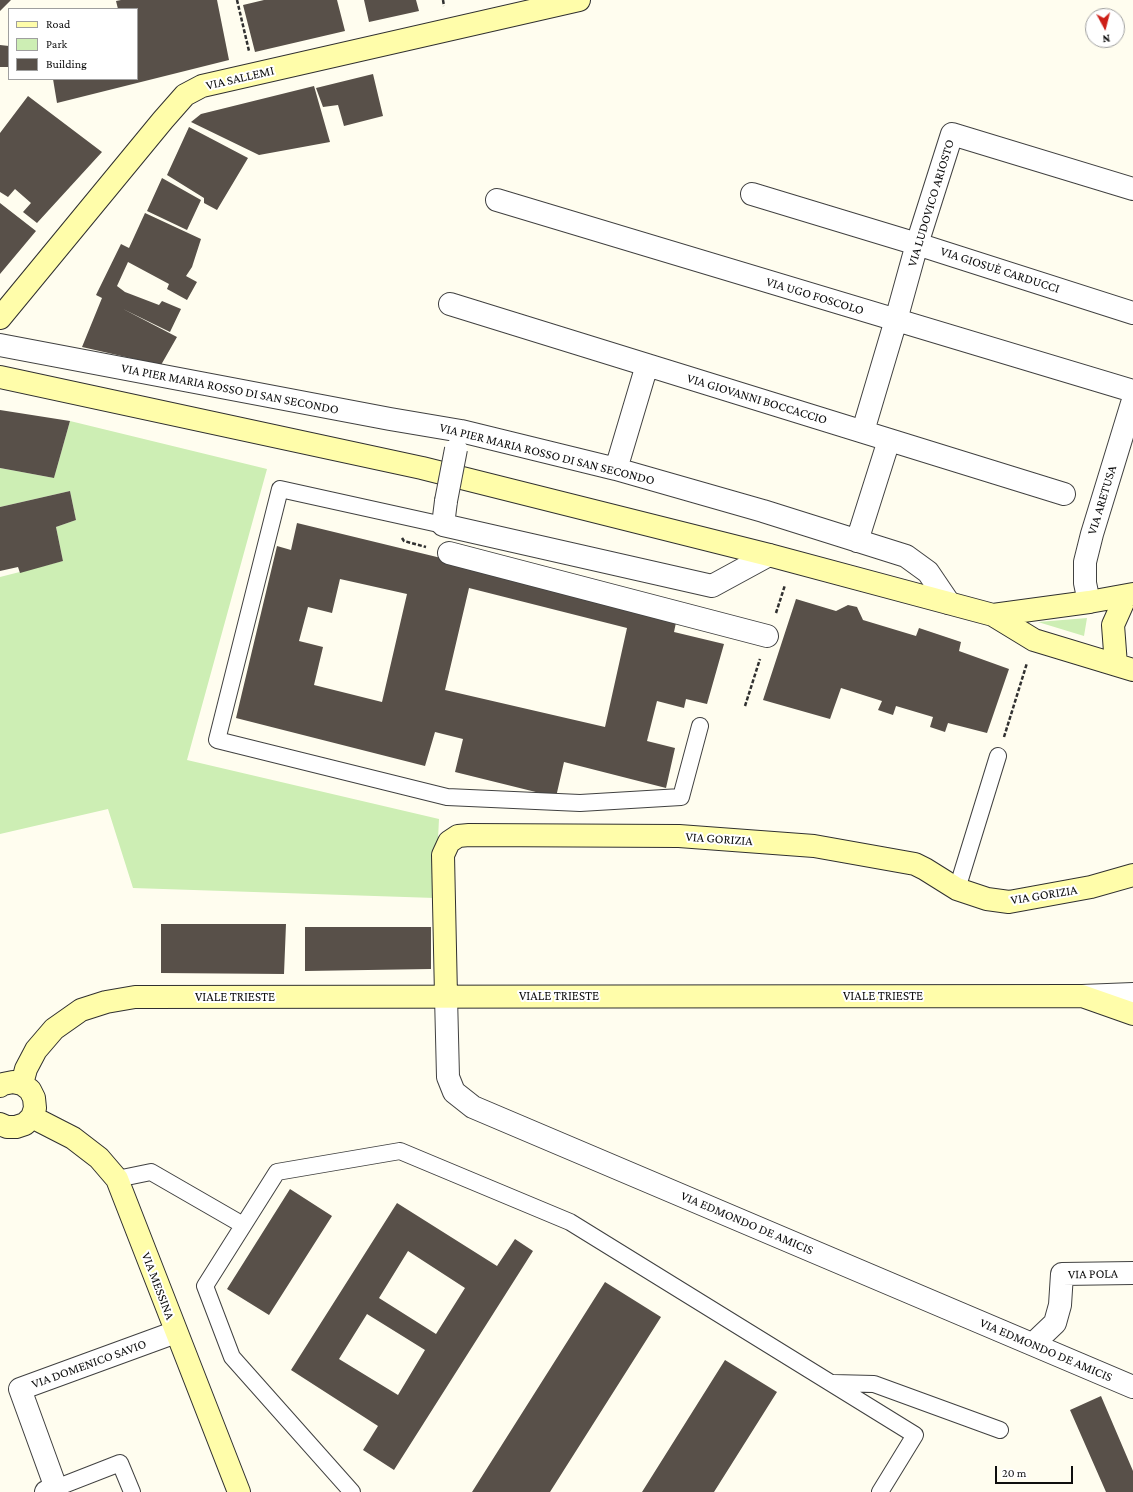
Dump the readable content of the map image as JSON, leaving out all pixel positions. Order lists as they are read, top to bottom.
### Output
{
  "streets": {
    "street": [
      "VIA SALLEMI",
      "VIA LUDOVICO ARIOSTO",
      "VIA GIOSUÈ CARDUCCI",
      "VIA UGO FOSCOLO",
      "VIA PIER MARIA ROSSO DI SAN SECONDO",
      "VIA GIOVANNI BOCCACCIO",
      "VIA ARETUSA",
      "VIA GORIZIA",
      "VIALE TRIESTE",
      "VIA EDMONDO DE AMICIS",
      "VIA POLA",
      "VIA MESSINA",
      "VIA DOMENICO SAVIO"
    ]
  },
  "crossings": [
    ["VIA LUDOVICO ARIOSTO", "VIA GIOSUÈ CARDUCCI"],
    ["VIA LUDOVICO ARIOSTO", "VIA UGO FOSCOLO"],
    ["VIA LUDOVICO ARIOSTO", "VIA GIOVANNI BOCCACCIO"],
    ["VIA GORIZIA", "VIALE TRIESTE"],
    ["VIA GORIZIA", "VIA EDMONDO DE AMICIS"],
    ["VIALE TRIESTE", "VIA EDMONDO DE AMICIS"],
    ["VIA EDMONDO DE AMICIS", "VIA POLA"],
    ["VIA MESSINA", "VIA DOMENICO SAVIO"]
  ],
  "legend": ["Road", "Park", "Building"],
  "scale_bar": "20 m",
  "north": "bottom"
}
